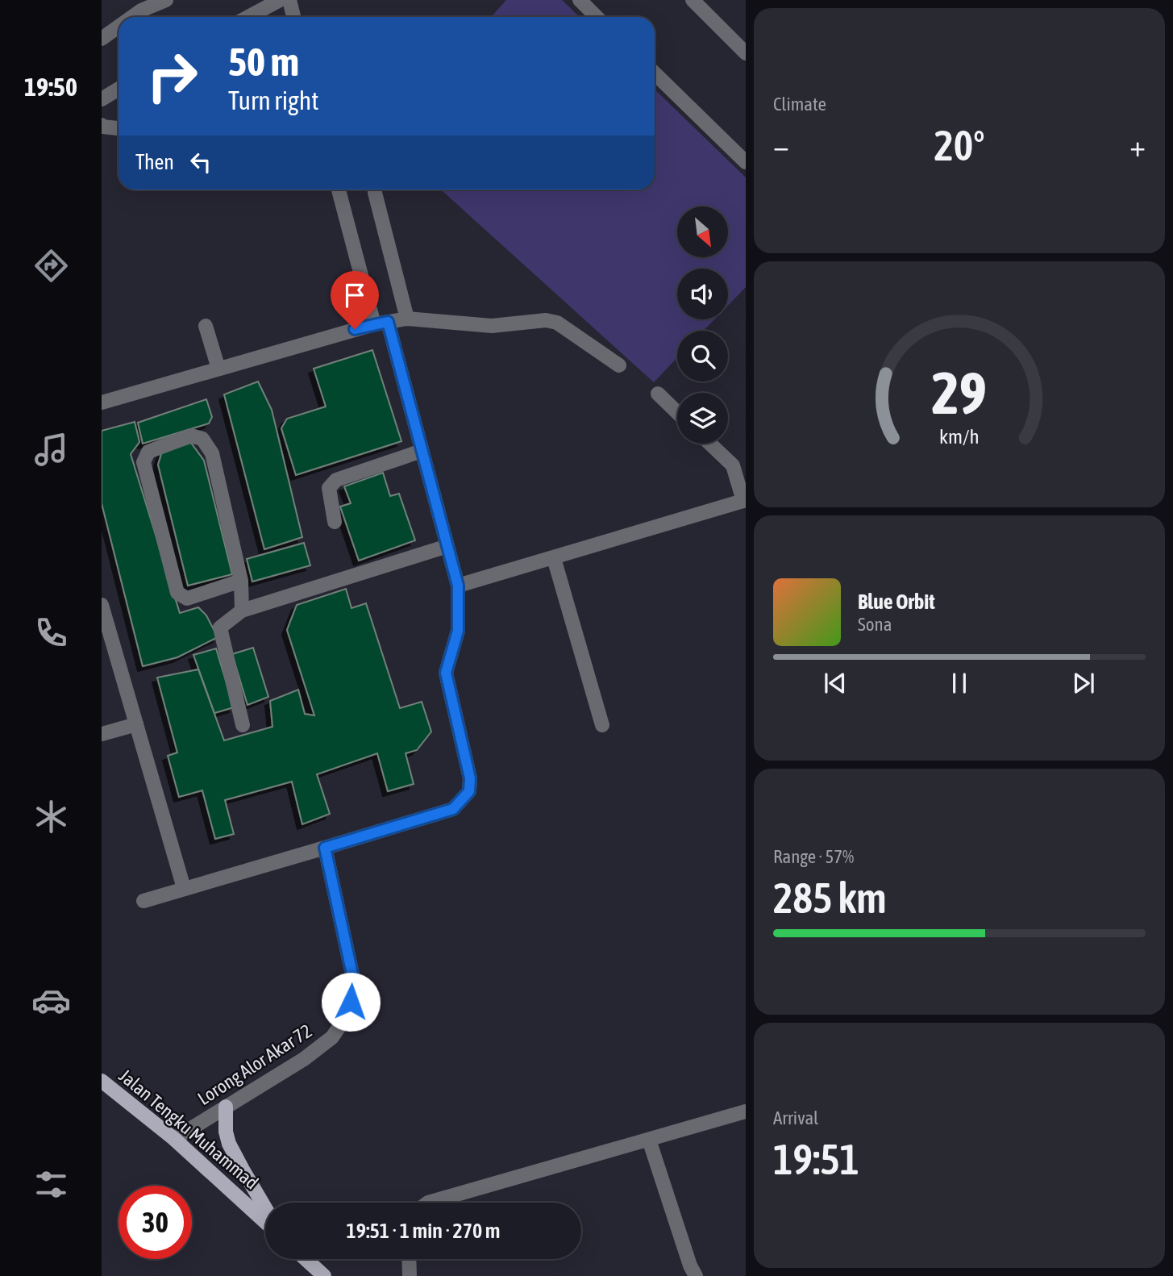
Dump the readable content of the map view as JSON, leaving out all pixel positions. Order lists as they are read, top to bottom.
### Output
{
  "streets": {
    "main road": ["Jalan Tengku Muhammad"],
    "street": ["Lorong Alor Akar 72"]
  },
  "crossings": [
    ["Lorong Alor Akar 72", "Jalan Tengku Muhammad"]
  ],
  "north": "bottom right",
  "page": {
    "tabs": "19:50",
    "tile": [
      "Climate",
      ["Range · 57%", "285 km"],
      ["Arrival", "19:51"]
    ],
    "turn": ["50 m", "Turn right"],
    "heat": ["−", "20°", "+"],
    "then": "Then",
    "song": ["Blue Orbit", "Sona"],
    "limit": "30",
    "trip": "19:51 · 1 min · 270 m",
    "gauge": ["29", "km/h"]
  }
}
